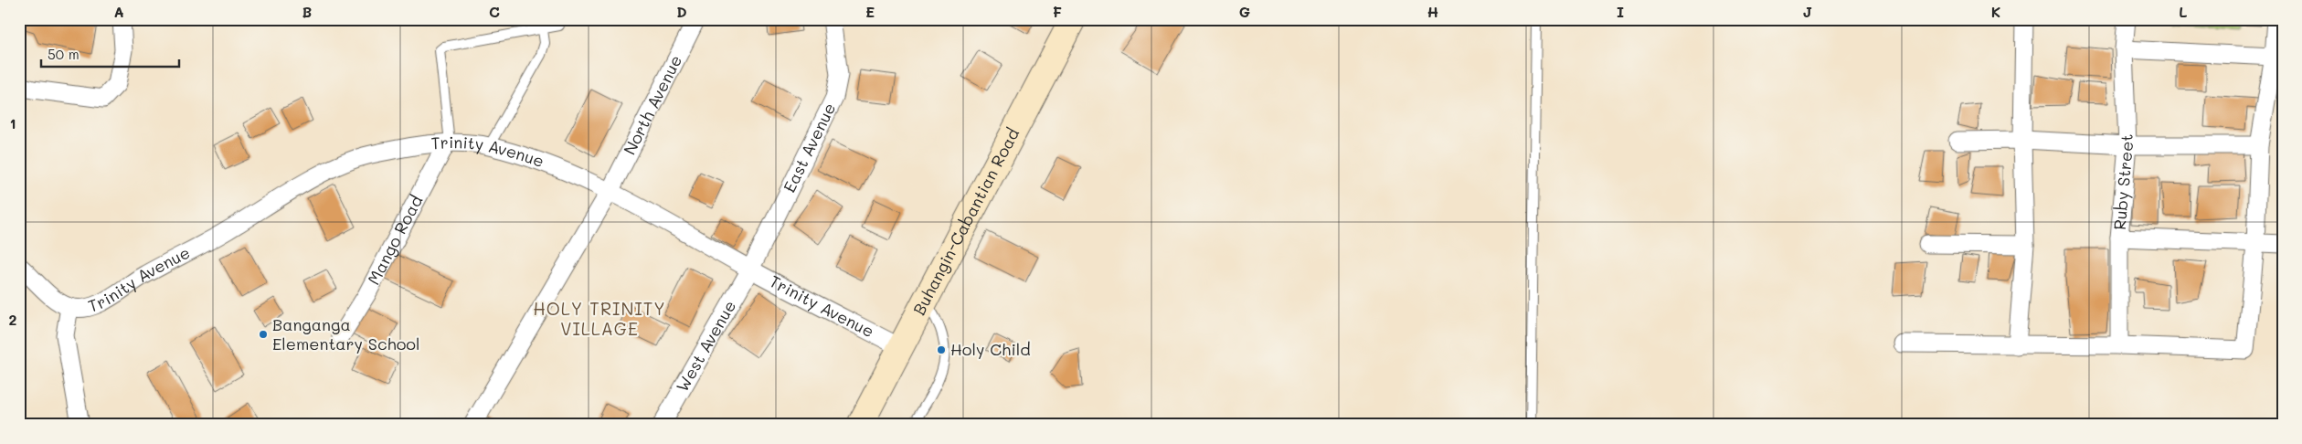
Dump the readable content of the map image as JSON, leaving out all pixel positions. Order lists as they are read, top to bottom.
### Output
{
  "streets": {
    "main road": ["Buhangin-Cabantian Road"],
    "street": [
      "North Avenue",
      "East Avenue",
      "Trinity Avenue",
      "Ruby Street",
      "Mango Road",
      "West Avenue"
    ]
  },
  "crossings": [
    ["North Avenue", "Trinity Avenue"],
    ["East Avenue", "Trinity Avenue"],
    ["East Avenue", "West Avenue"],
    ["Trinity Avenue", "Buhangin-Cabantian Road"],
    ["Trinity Avenue", "Mango Road"],
    ["Trinity Avenue", "West Avenue"]
  ],
  "districts": ["HOLY TRINITY VILLAGE"],
  "places": ["Banganga Elementary School", "Holy Child"],
  "scale_bar": "50 m",
  "grid": {
    "columns": [
      "A",
      "B",
      "C",
      "D",
      "E",
      "F",
      "G",
      "H",
      "I",
      "J",
      "K",
      "L"
    ],
    "rows": ["1", "2"]
  }
}
